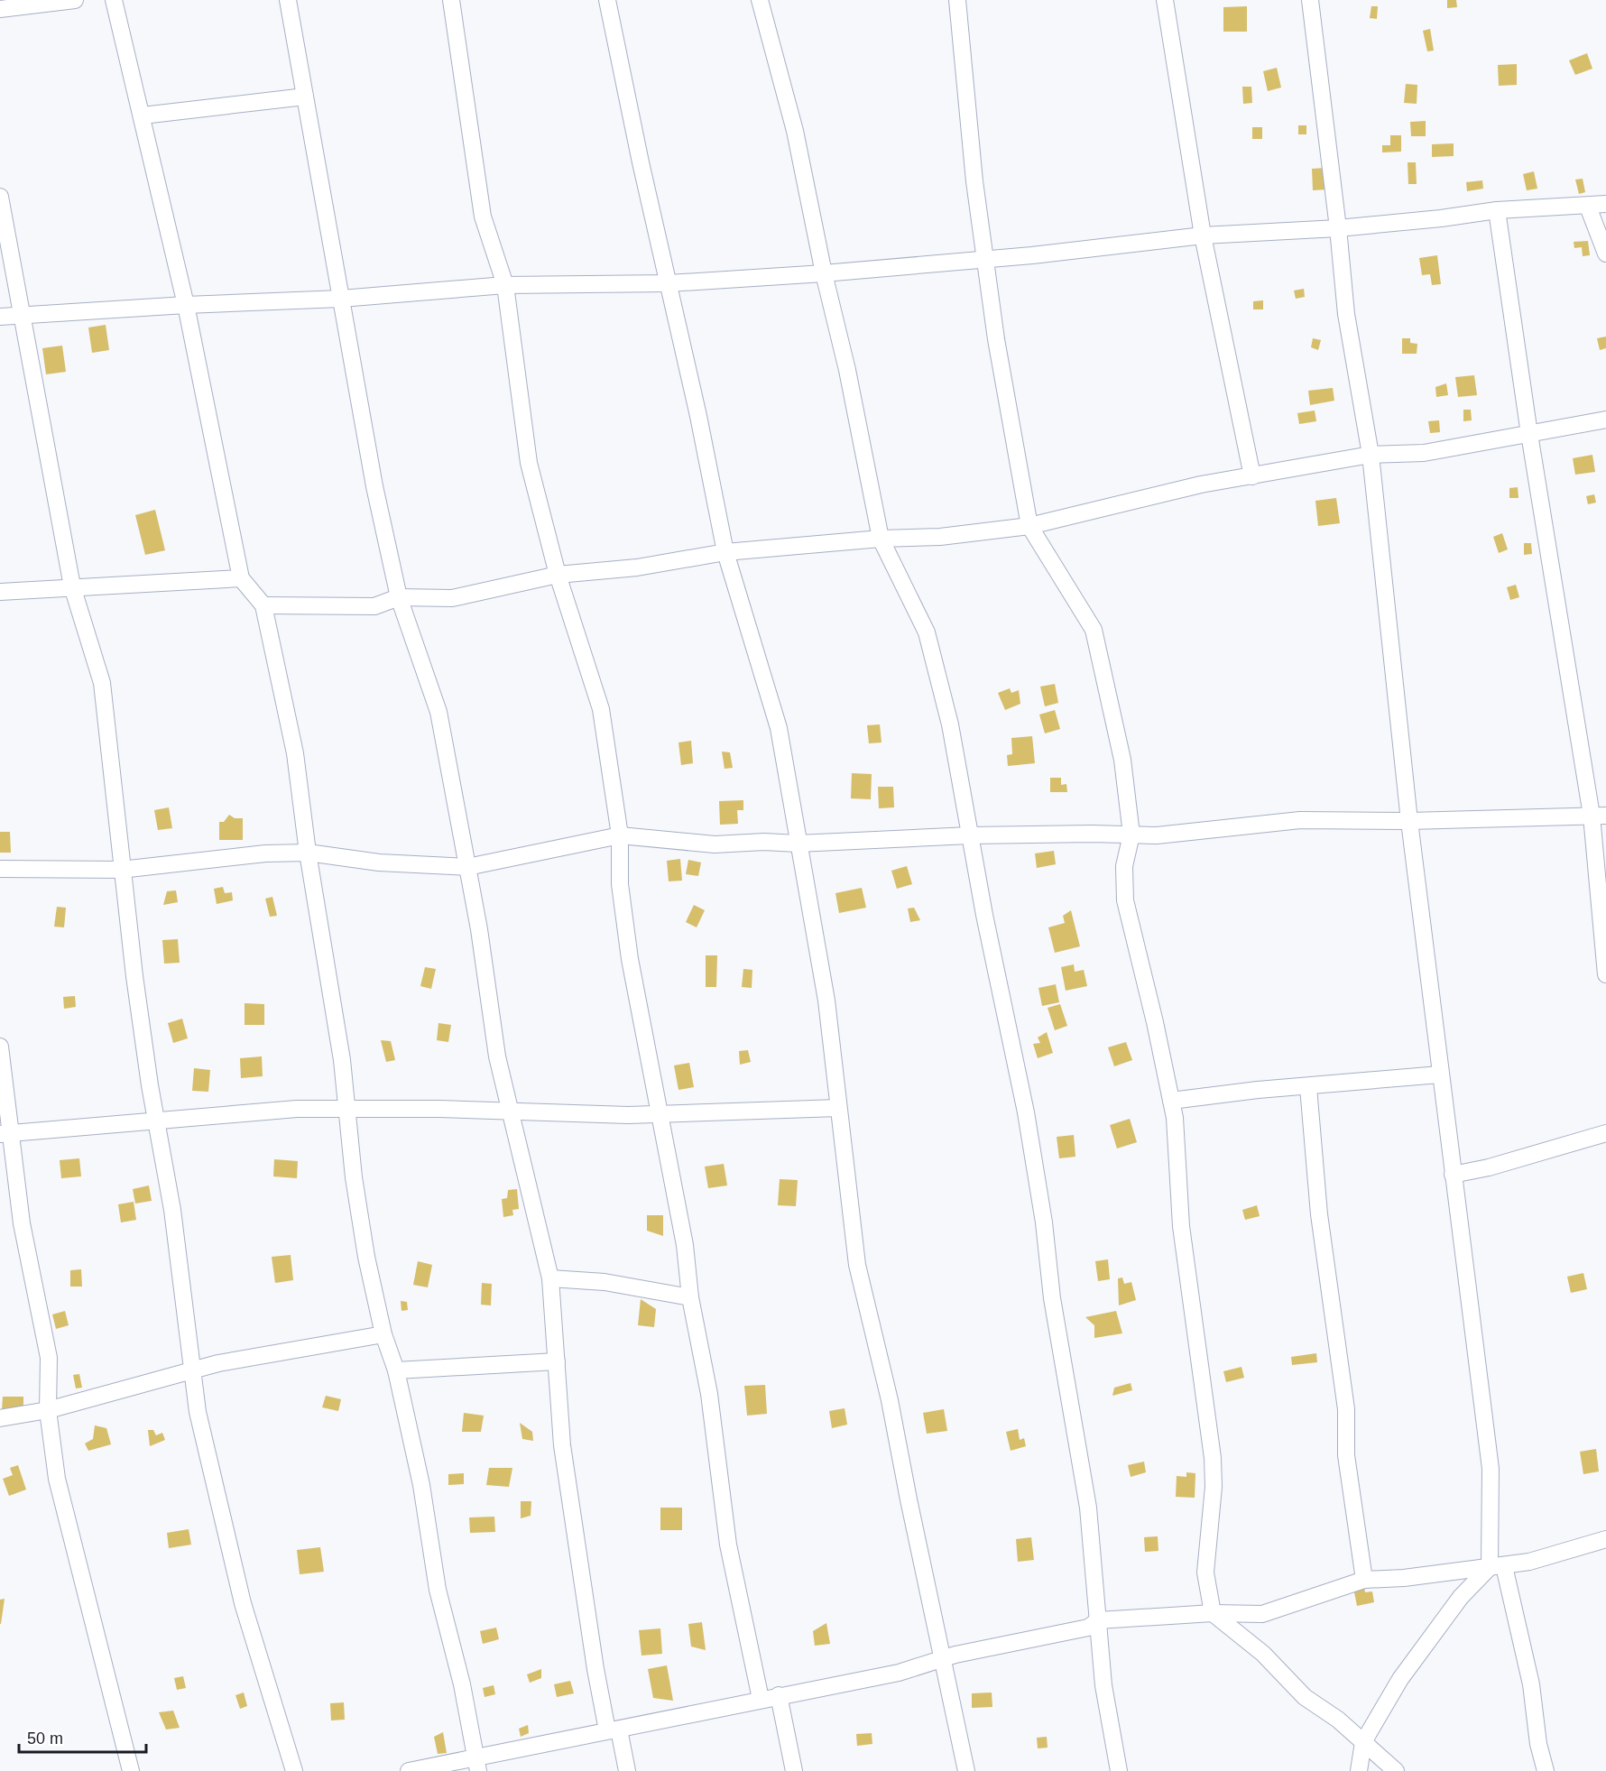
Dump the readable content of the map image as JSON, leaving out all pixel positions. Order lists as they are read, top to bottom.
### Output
{
  "scale_bar": "50 m"
}
